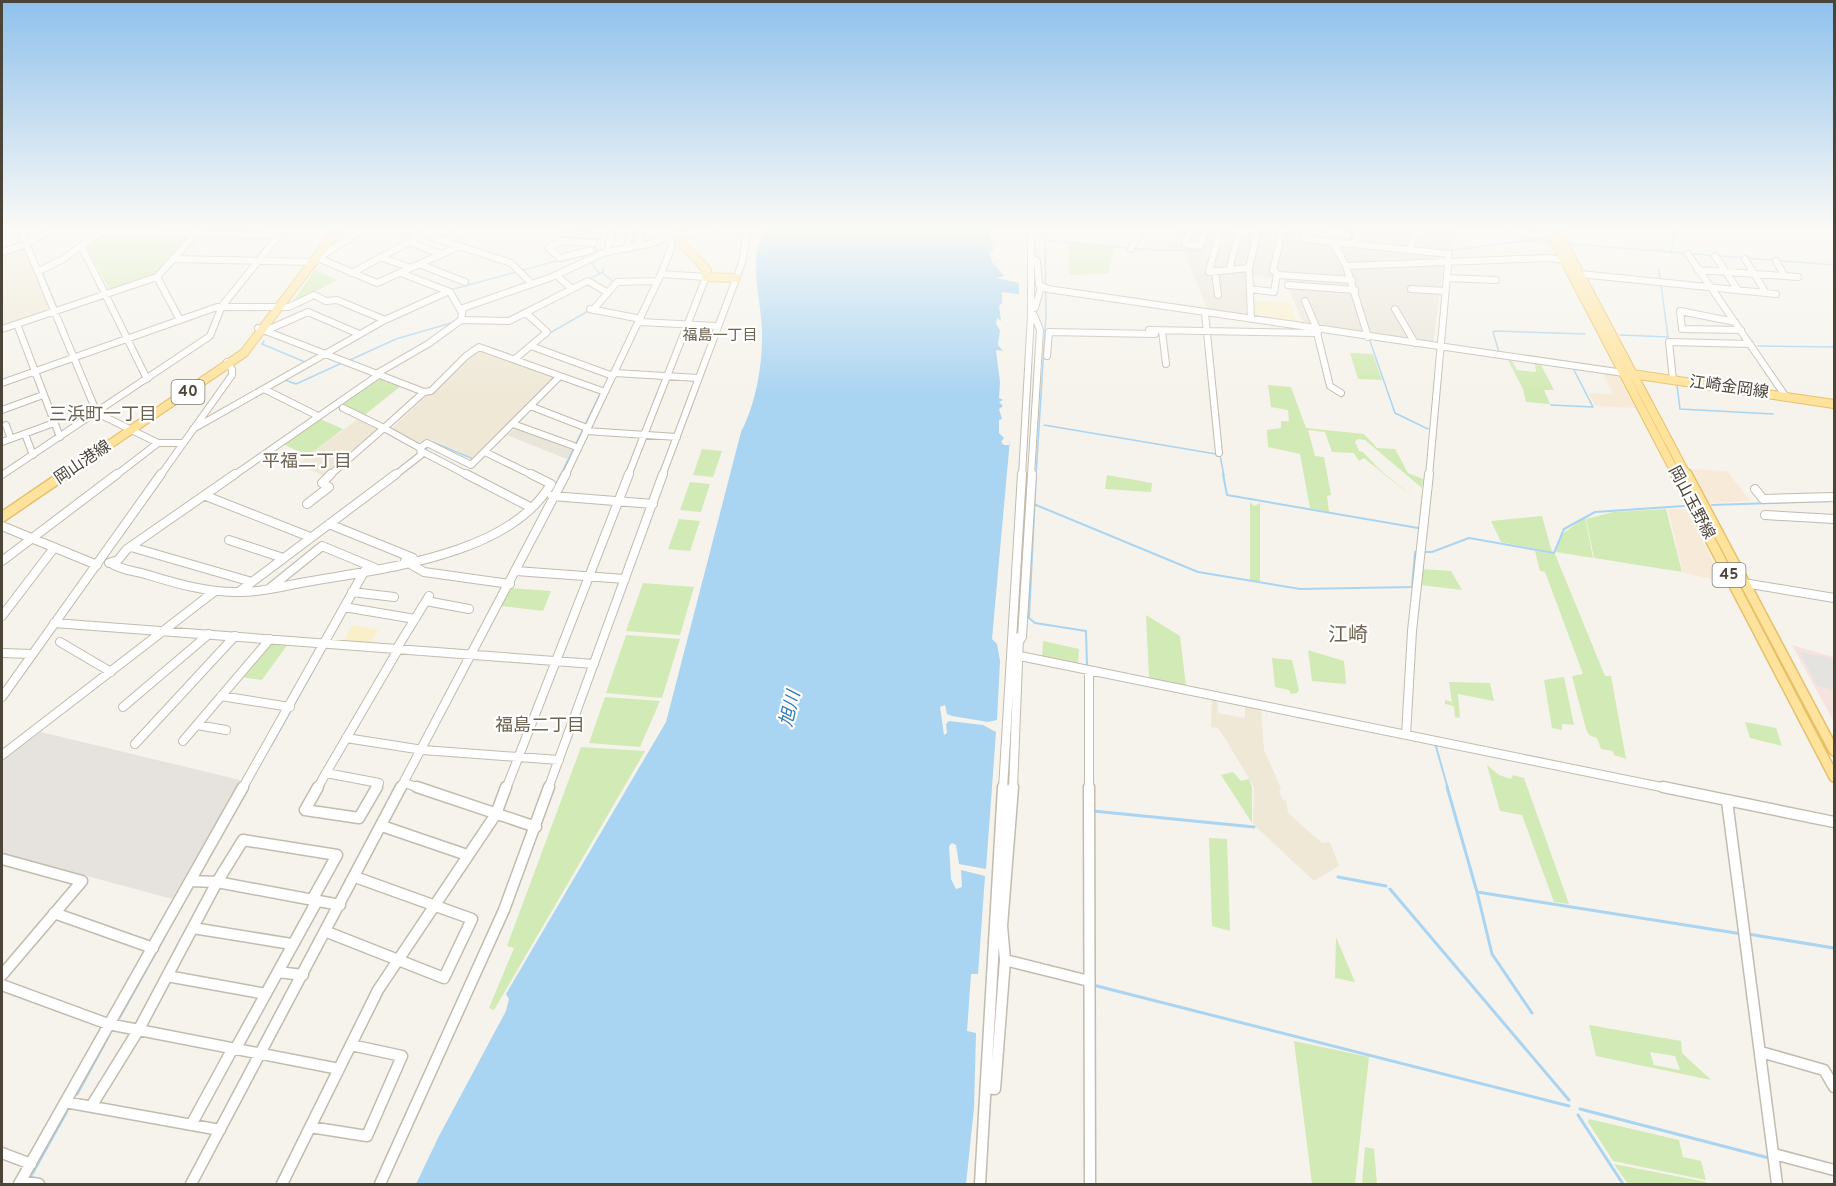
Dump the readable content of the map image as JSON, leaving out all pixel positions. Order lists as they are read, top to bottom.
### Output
{
  "streets": {
    "main road": [
      "江崎金岡線",
      "40",
      "岡山港線",
      "岡山玉野線",
      "45"
    ]
  },
  "crossings": [
    ["江崎金岡線", "岡山玉野線"]
  ],
  "districts": [
    "福島一丁目",
    "三浜町一丁目",
    "平福二丁目",
    "江崎",
    "福島二丁目"
  ],
  "water": ["旭川"]
}
